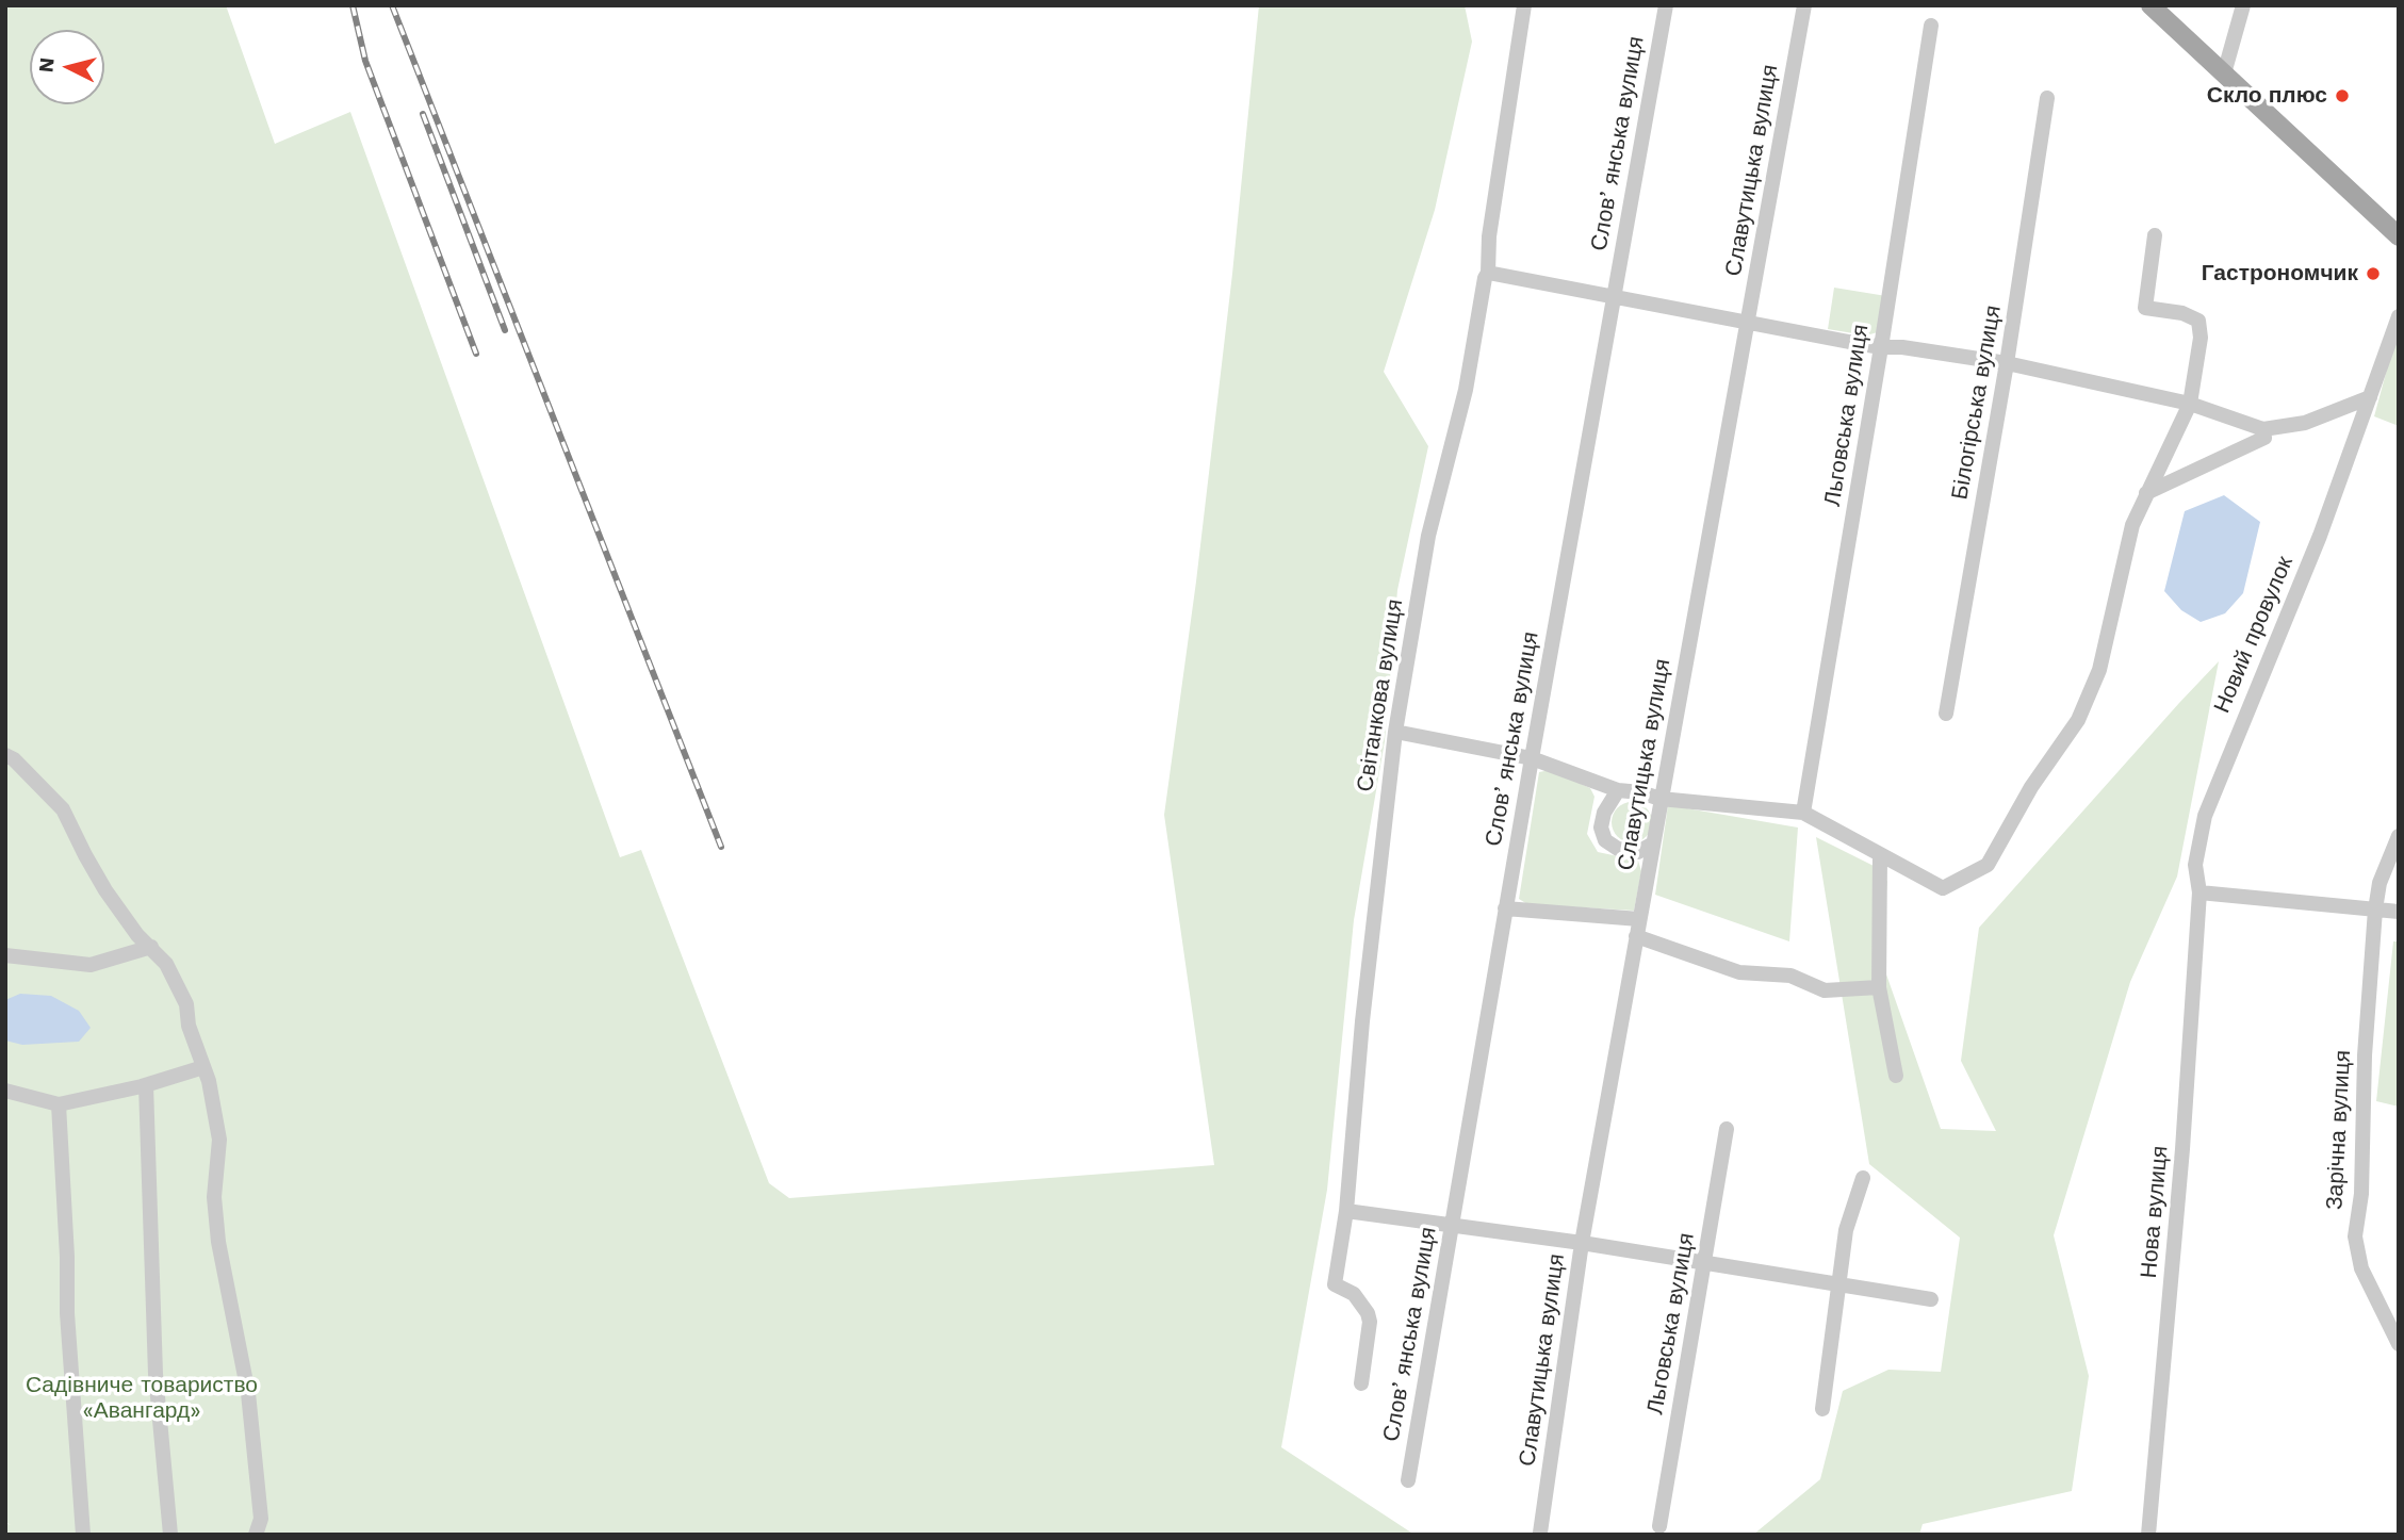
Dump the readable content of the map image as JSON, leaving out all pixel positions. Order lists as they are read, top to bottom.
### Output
{
  "streets": {
    "street": [
      "Словʼянська вулиця",
      "Славутицька вулиця",
      "Білогірська вулиця",
      "Льговська вулиця",
      "Новий провулок",
      "Світанкова вулиця",
      "Зарічна вулиця",
      "Нова вулиця"
    ]
  },
  "crossings": [
    ["Новий провулок", "Нова вулиця"]
  ],
  "parks": ["Садівниче товариство «Авангард»"],
  "places": ["Скло плюс", "Гастрономчик"],
  "north": "left"
}
